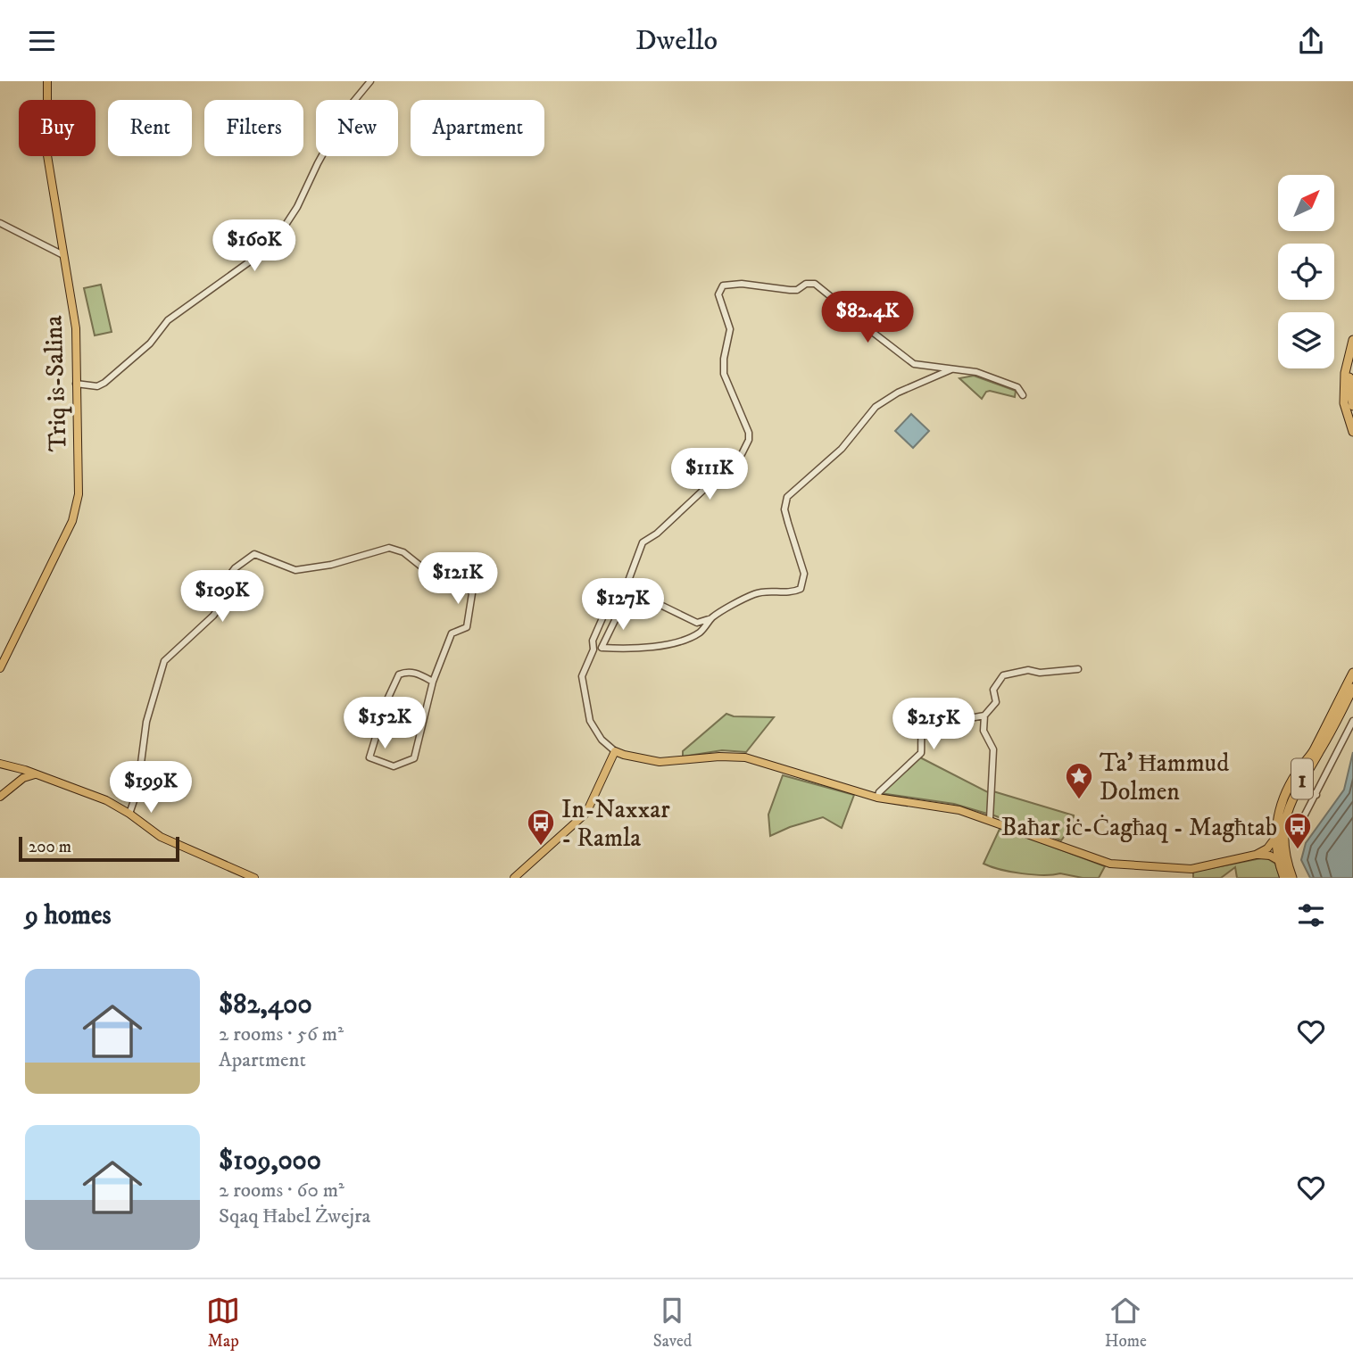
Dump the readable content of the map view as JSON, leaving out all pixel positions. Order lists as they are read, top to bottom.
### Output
{
  "streets": {
    "highway": ["1"],
    "main road": ["Triq is-Salina"]
  },
  "places": {
    "place": ["Ta’ Ħammud Dolmen"],
    "bus stop": ["In-Naxxar - Ramla", "Baħar iċ-Ċagħaq - Magħtab"]
  },
  "scale_bar": "200 m",
  "north": "top right",
  "page": {
    "header": "Dwello",
    "chip": [
      "Buy",
      "Rent",
      "Filters",
      "New",
      "Apartment"
    ],
    "price": [
      "$160K",
      "$82.4K",
      "$111K",
      "$121K",
      "$109K",
      "$127K",
      "$152K",
      "$215K",
      "$199K"
    ],
    "scale": "200 m",
    "heading": "9 homes",
    "list": [
      {
        "name": "$82,400",
        "note": "2 rooms · 56 m² · Apartment"
      },
      {
        "name": "$109,000",
        "note": "2 rooms · 60 m² · Sqaq Ħabel Żwejra"
      }
    ],
    "tabs": ["Map", "Saved", "Home"]
  }
}
